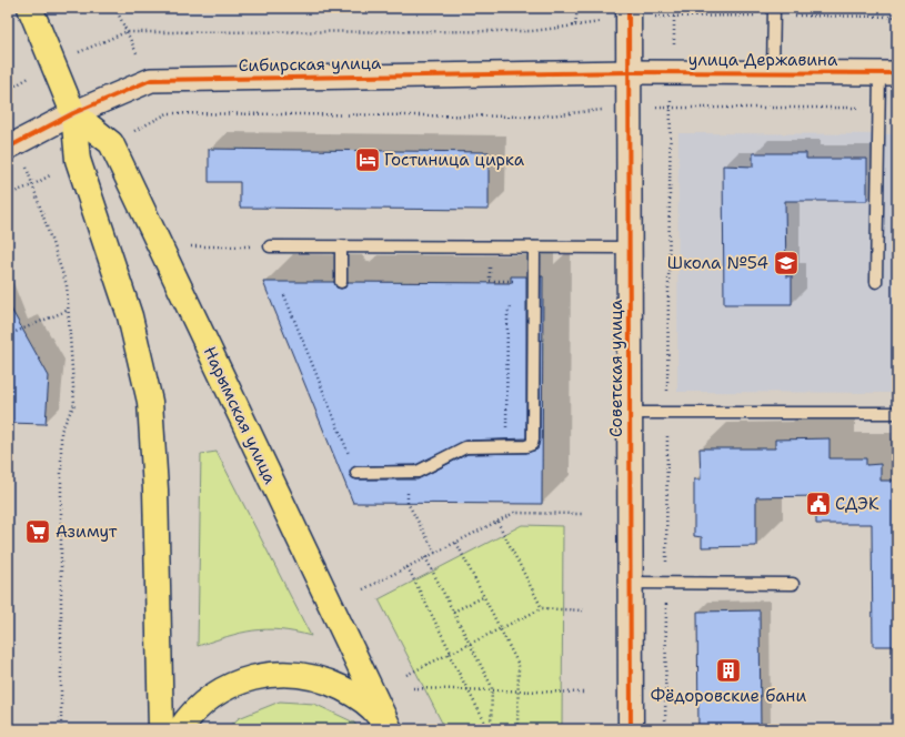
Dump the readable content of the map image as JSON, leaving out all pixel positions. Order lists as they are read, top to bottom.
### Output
{
  "streets": {
    "main road": ["Нарымская улица"],
    "street": ["улица Державина", "Сибирская улица", "Советская улица"]
  },
  "crossings": [
    ["улица Державина", "Сибирская улица"],
    ["улица Державина", "Советская улица"],
    ["Сибирская улица", "Советская улица"],
    ["Сибирская улица", "Нарымская улица"]
  ],
  "places": {
    "hotel": ["Гостиница цирка"],
    "school or university": ["Школа №54"],
    "public building": ["СДЭК"],
    "supermarket": ["Азимут"],
    "building": ["Фёдоровские бани"]
  }
}
